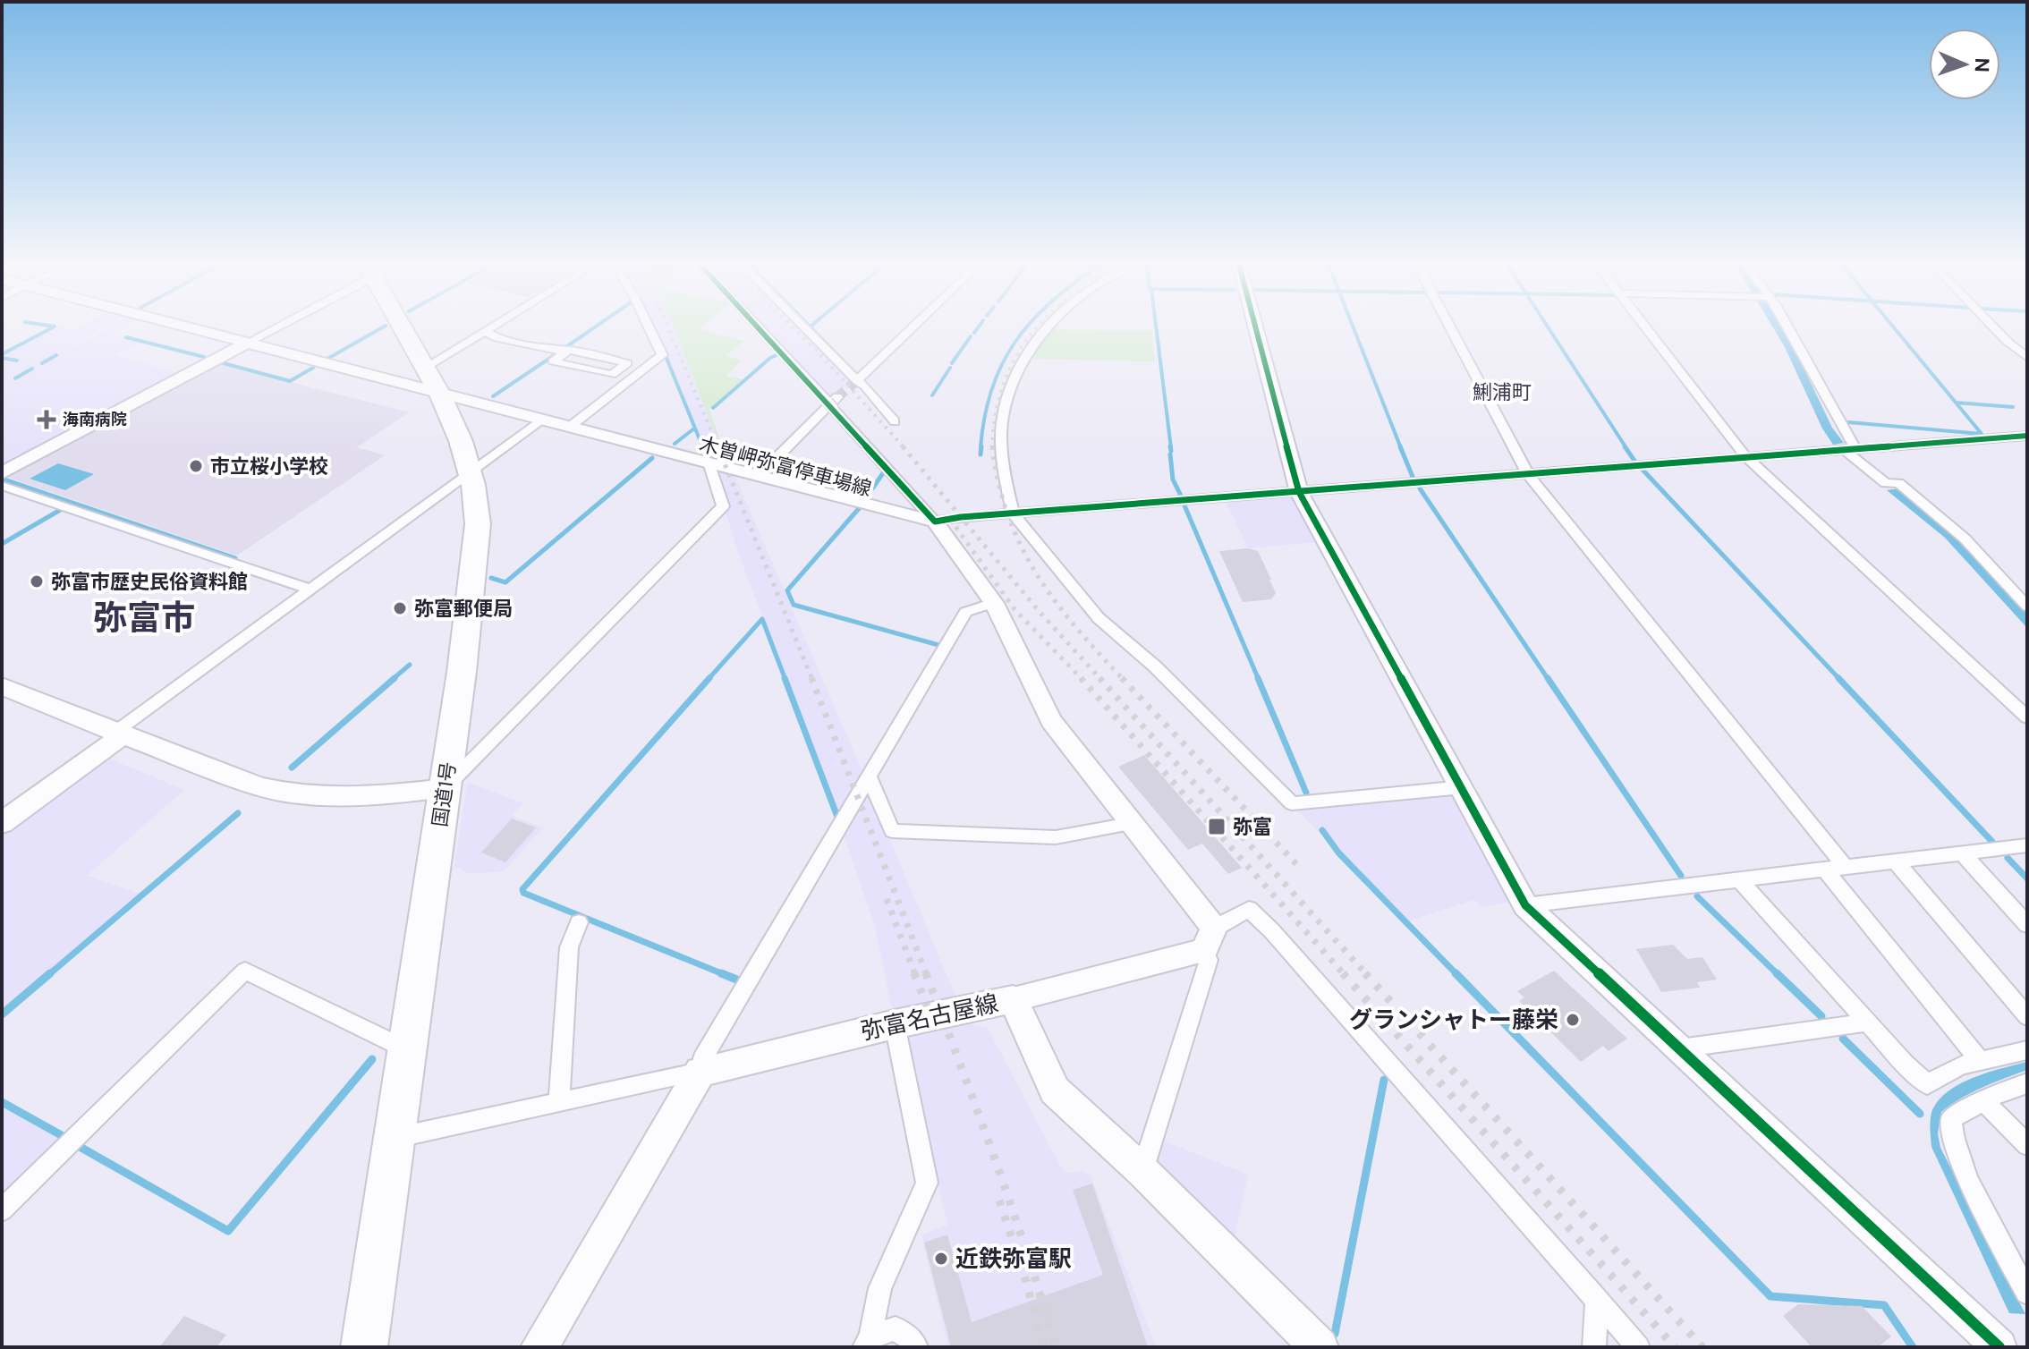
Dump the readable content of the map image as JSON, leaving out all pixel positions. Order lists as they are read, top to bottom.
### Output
{
  "streets": {
    "highway": ["国道1号"],
    "main road": ["弥富名古屋線"],
    "street": ["木曽岬弥富停車場線"]
  },
  "crossings": [
    ["木曽岬弥富停車場線", "国道1号"]
  ],
  "districts": ["鯏浦町", "弥富市"],
  "places": {
    "health": ["海南病院"],
    "other": [
      "市立桜小学校",
      "弥富市歴史民俗資料館",
      "弥富郵便局",
      "グランシャトー藤栄",
      "近鉄弥富駅"
    ],
    "transit": ["弥富"]
  },
  "north": "right"
}
